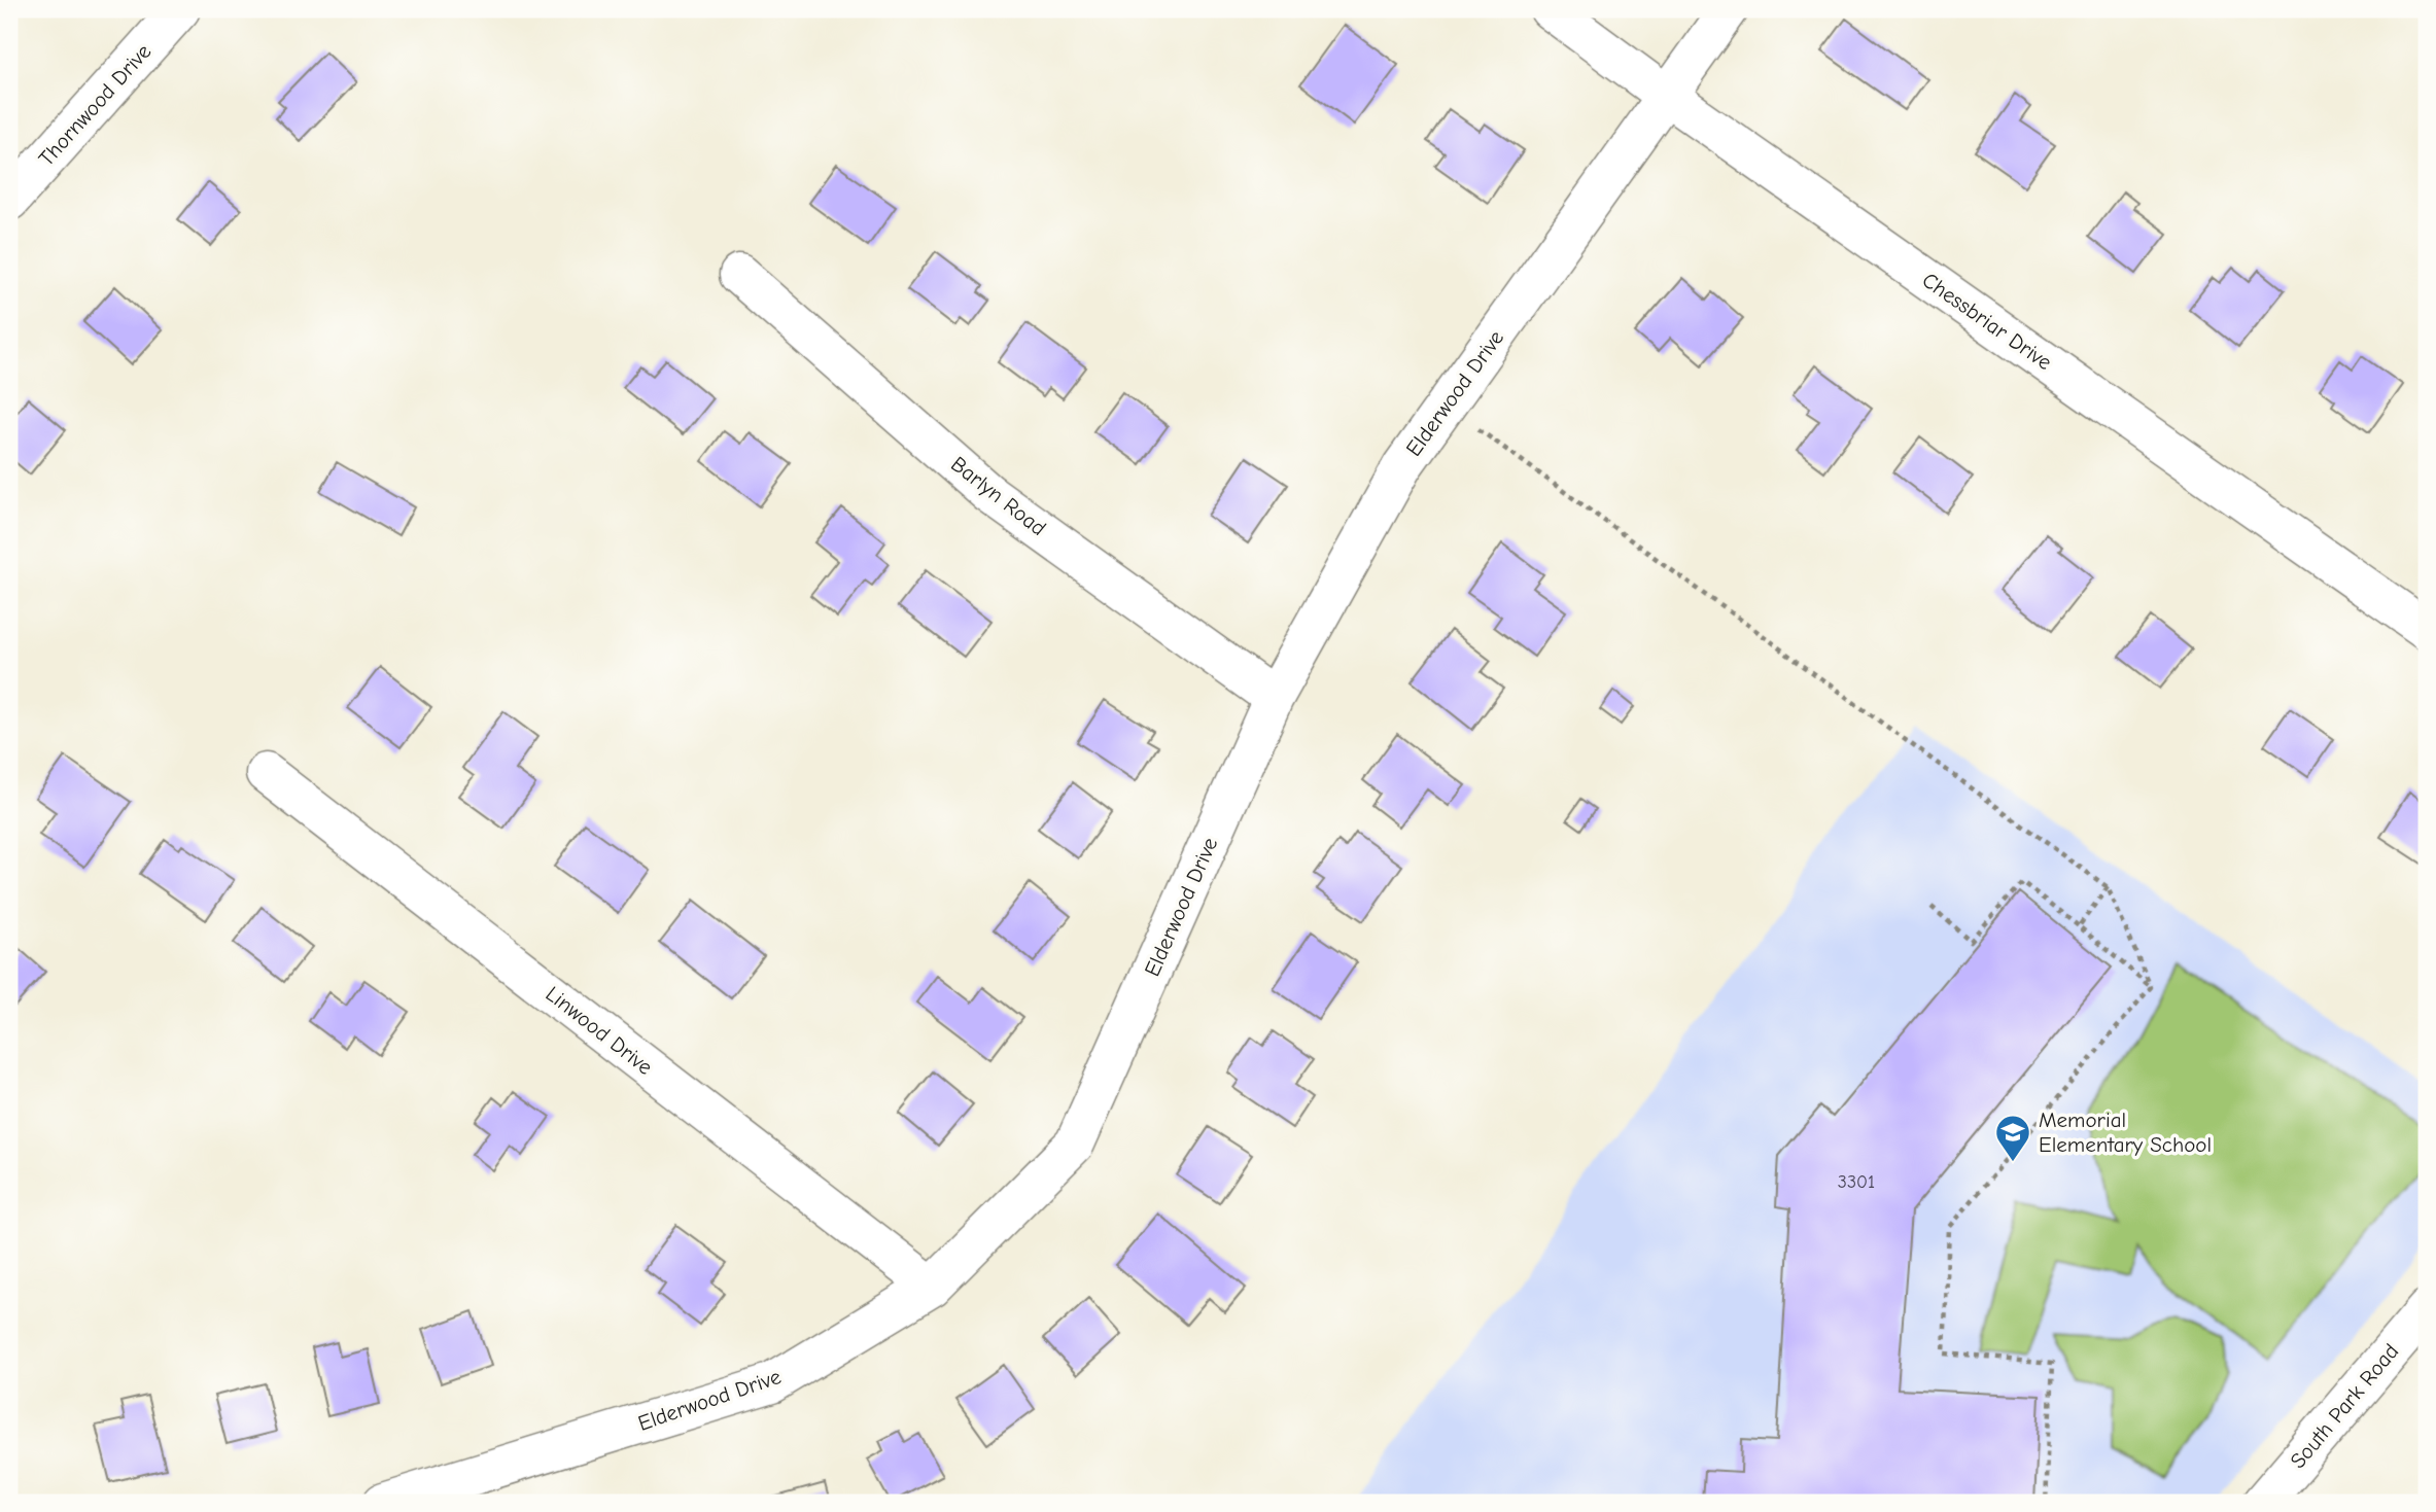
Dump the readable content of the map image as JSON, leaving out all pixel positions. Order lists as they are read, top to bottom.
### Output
{
  "streets": {
    "street": [
      "Thornwood Drive",
      "Chessbriar Drive",
      "Elderwood Drive",
      "Barlyn Road",
      "Linwood Drive",
      "South Park Road"
    ]
  },
  "crossings": [
    ["Chessbriar Drive", "Elderwood Drive"],
    ["Elderwood Drive", "Barlyn Road"],
    ["Elderwood Drive", "Linwood Drive"]
  ],
  "places": {
    "school or university": ["Memorial Elementary School"]
  },
  "house_numbers": ["3301"]
}
